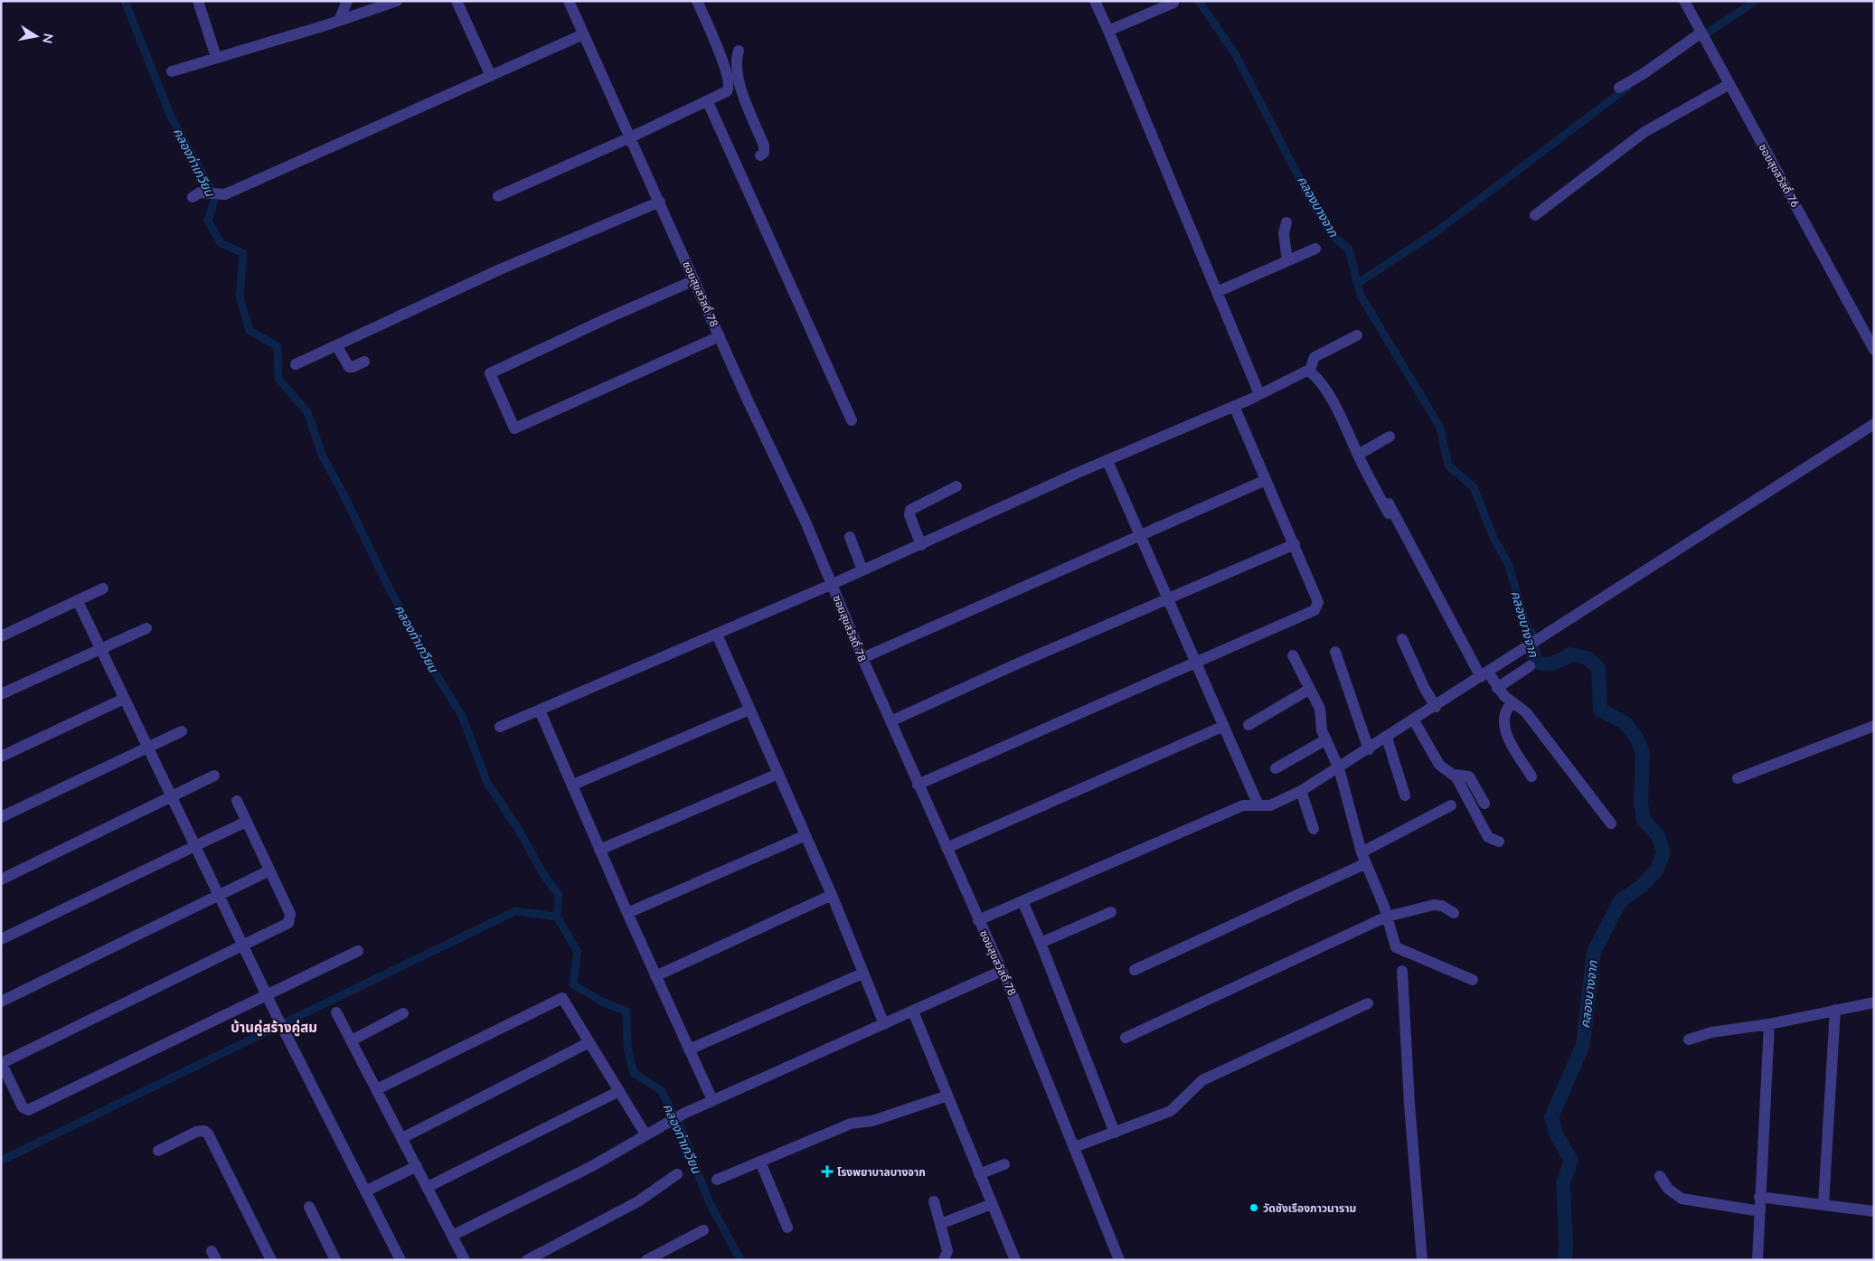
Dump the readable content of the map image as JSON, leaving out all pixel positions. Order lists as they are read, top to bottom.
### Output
{
  "streets": {
    "street": ["ซอยสุขสวัสดิ์ 76", "ซอยสุขสวัสดิ์ 78"]
  },
  "districts": ["บ้านคู่สร้างคู่สม"],
  "water": ["คลองท่าเกวียน", "คลองบางจาก"],
  "places": {
    "health": ["โรงพยาบาลบางจาก"],
    "other": ["วัดชังเรืองภาวนาราม"]
  },
  "north": "right"
}
